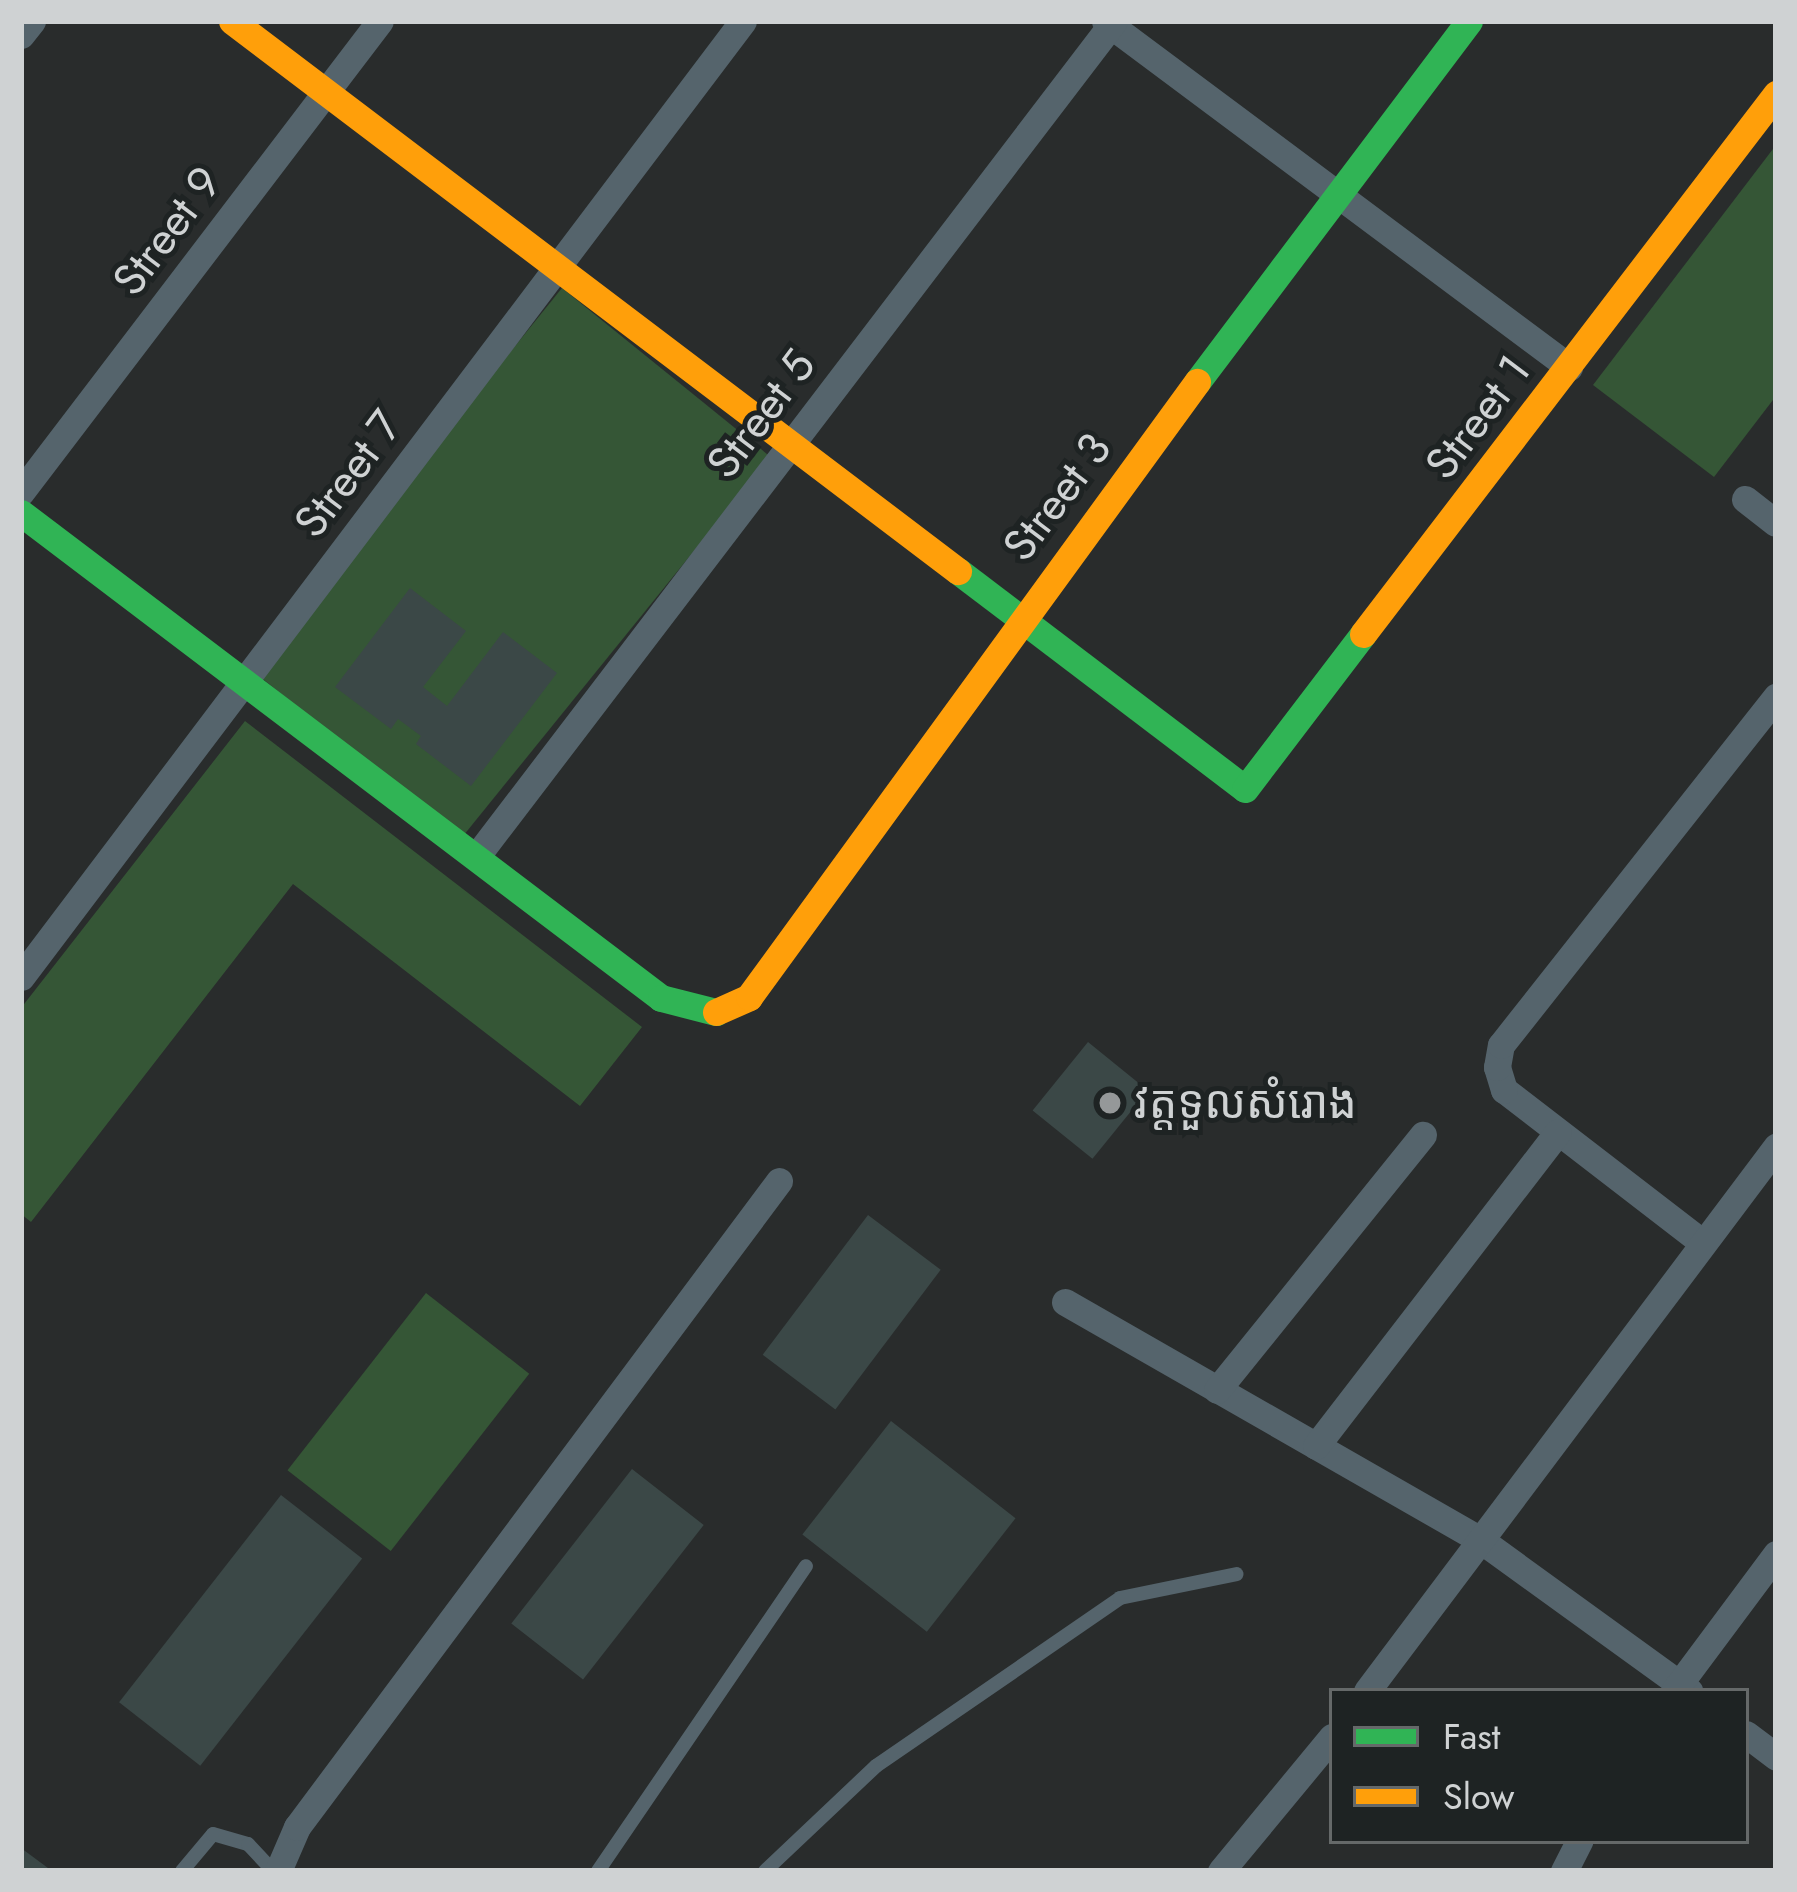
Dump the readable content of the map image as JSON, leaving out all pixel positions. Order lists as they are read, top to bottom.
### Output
{
  "streets": {
    "street": [
      "Street 9",
      "Street 5",
      "Street 1",
      "Street 7",
      "Street 3"
    ]
  },
  "crossings": [
    ["Street 5", "Street 3"],
    ["Street 1", "Street 3"]
  ],
  "places": ["វត្តទួលសំរោង"],
  "legend": ["Fast", "Slow"]
}
